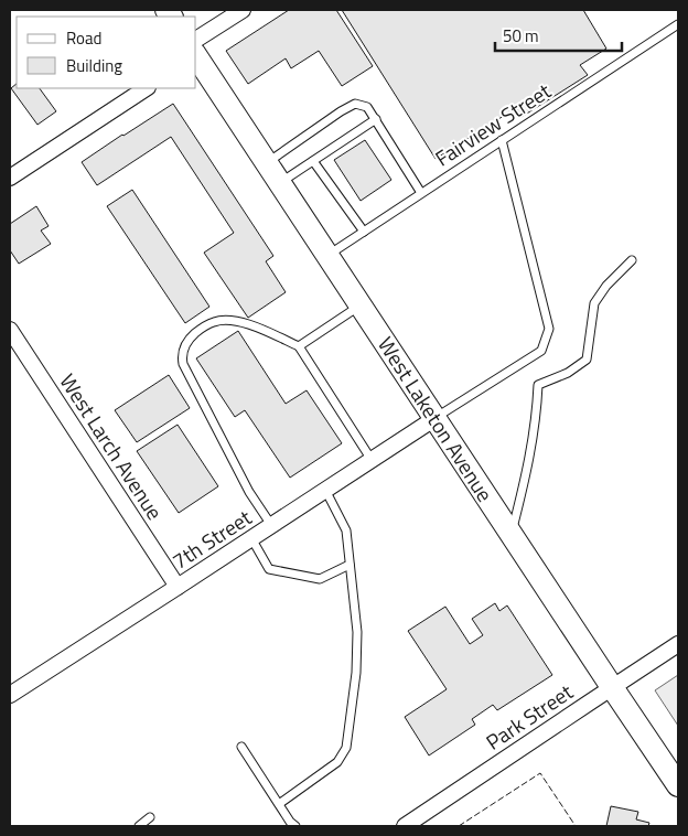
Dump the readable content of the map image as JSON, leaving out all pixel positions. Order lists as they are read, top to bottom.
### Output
{
  "streets": {
    "main road": ["West Laketon Avenue"],
    "street": ["West Larch Avenue", "7th Street", "Park Street"],
    "lane": ["Fairview Street"]
  },
  "crossings": [
    ["Fairview Street", "West Laketon Avenue"],
    ["West Laketon Avenue", "7th Street"],
    ["West Laketon Avenue", "Park Street"],
    ["West Larch Avenue", "7th Street"]
  ],
  "legend": ["Road", "Building"],
  "scale_bar": "50 m"
}
